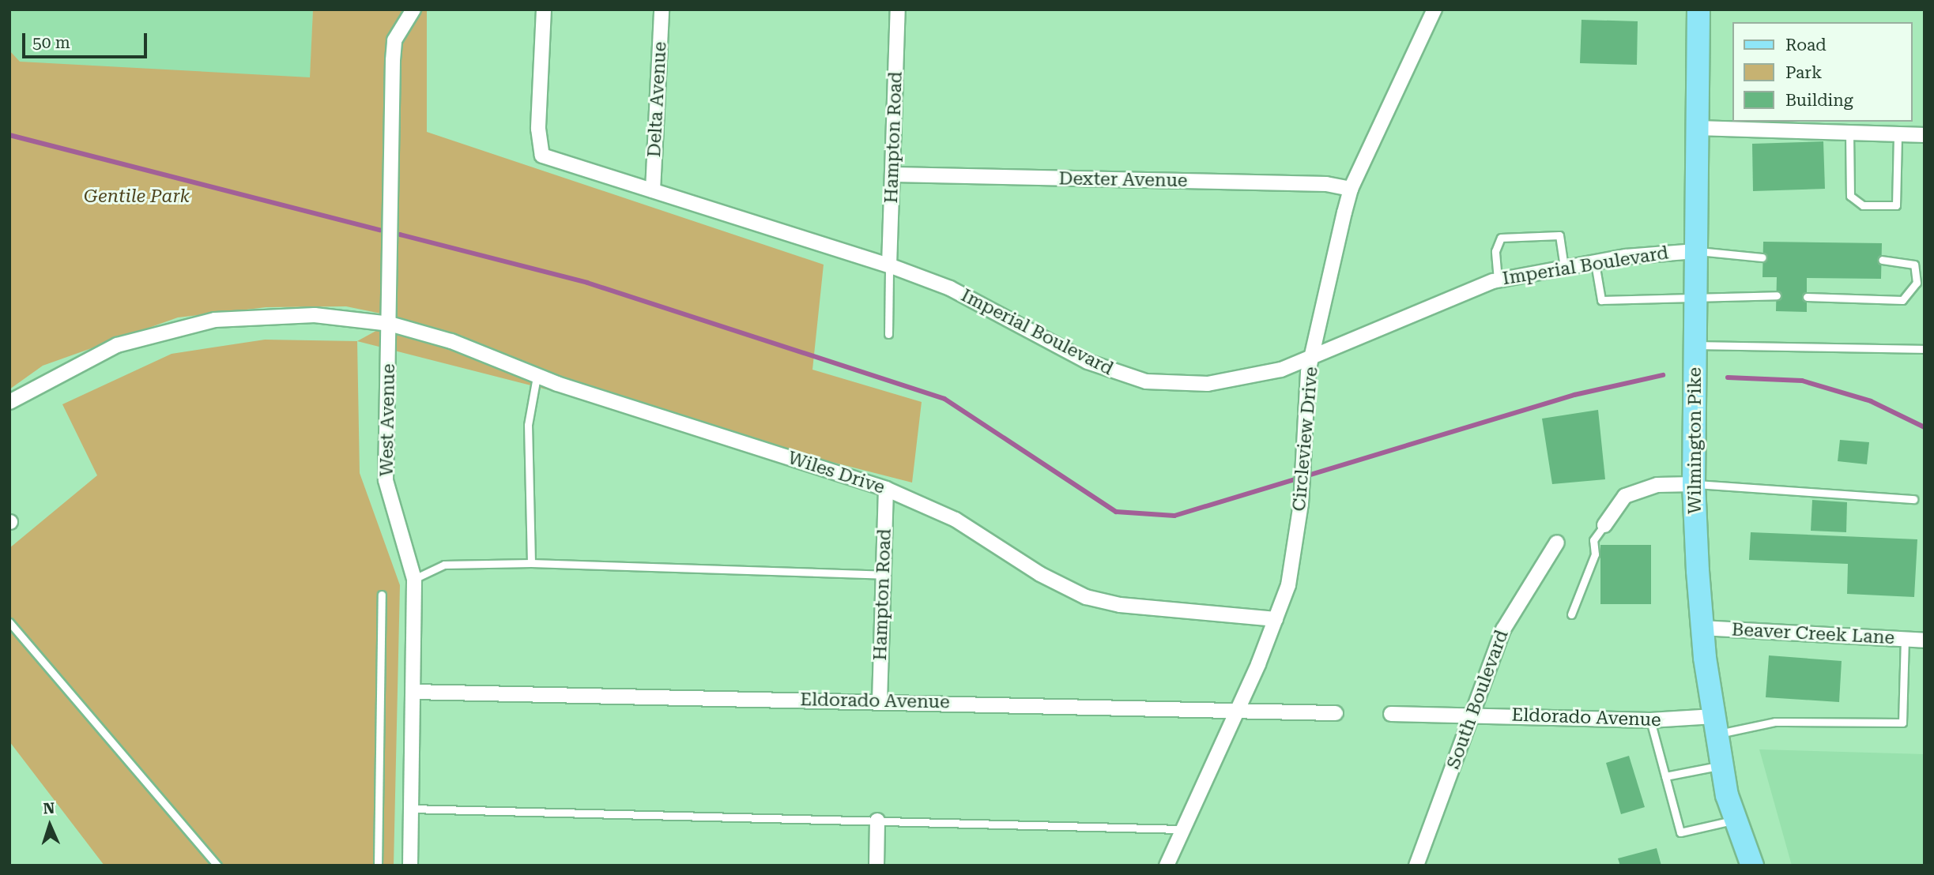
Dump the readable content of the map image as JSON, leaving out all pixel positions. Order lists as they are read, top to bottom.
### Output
{
  "streets": {
    "main road": ["Wilmington Pike"],
    "street": [
      "Delta Avenue",
      "Hampton Road",
      "Dexter Avenue",
      "Imperial Boulevard",
      "West Avenue",
      "Circleview Drive",
      "Wiles Drive",
      "Beaver Creek Lane",
      "South Boulevard",
      "Eldorado Avenue"
    ]
  },
  "crossings": [
    ["Delta Avenue", "Imperial Boulevard"],
    ["Hampton Road", "Dexter Avenue"],
    ["Hampton Road", "Imperial Boulevard"],
    ["Hampton Road", "Wiles Drive"],
    ["Hampton Road", "Eldorado Avenue"],
    ["Dexter Avenue", "Circleview Drive"],
    ["Imperial Boulevard", "Circleview Drive"],
    ["Imperial Boulevard", "Wilmington Pike"],
    ["West Avenue", "Wiles Drive"],
    ["West Avenue", "Eldorado Avenue"],
    ["Circleview Drive", "Wiles Drive"],
    ["Circleview Drive", "Eldorado Avenue"],
    ["Wilmington Pike", "Beaver Creek Lane"],
    ["Wilmington Pike", "Eldorado Avenue"],
    ["South Boulevard", "Eldorado Avenue"]
  ],
  "parks": ["Gentile Park"],
  "legend": ["Road", "Park", "Building"],
  "scale_bar": "50 m",
  "north": "top"
}
